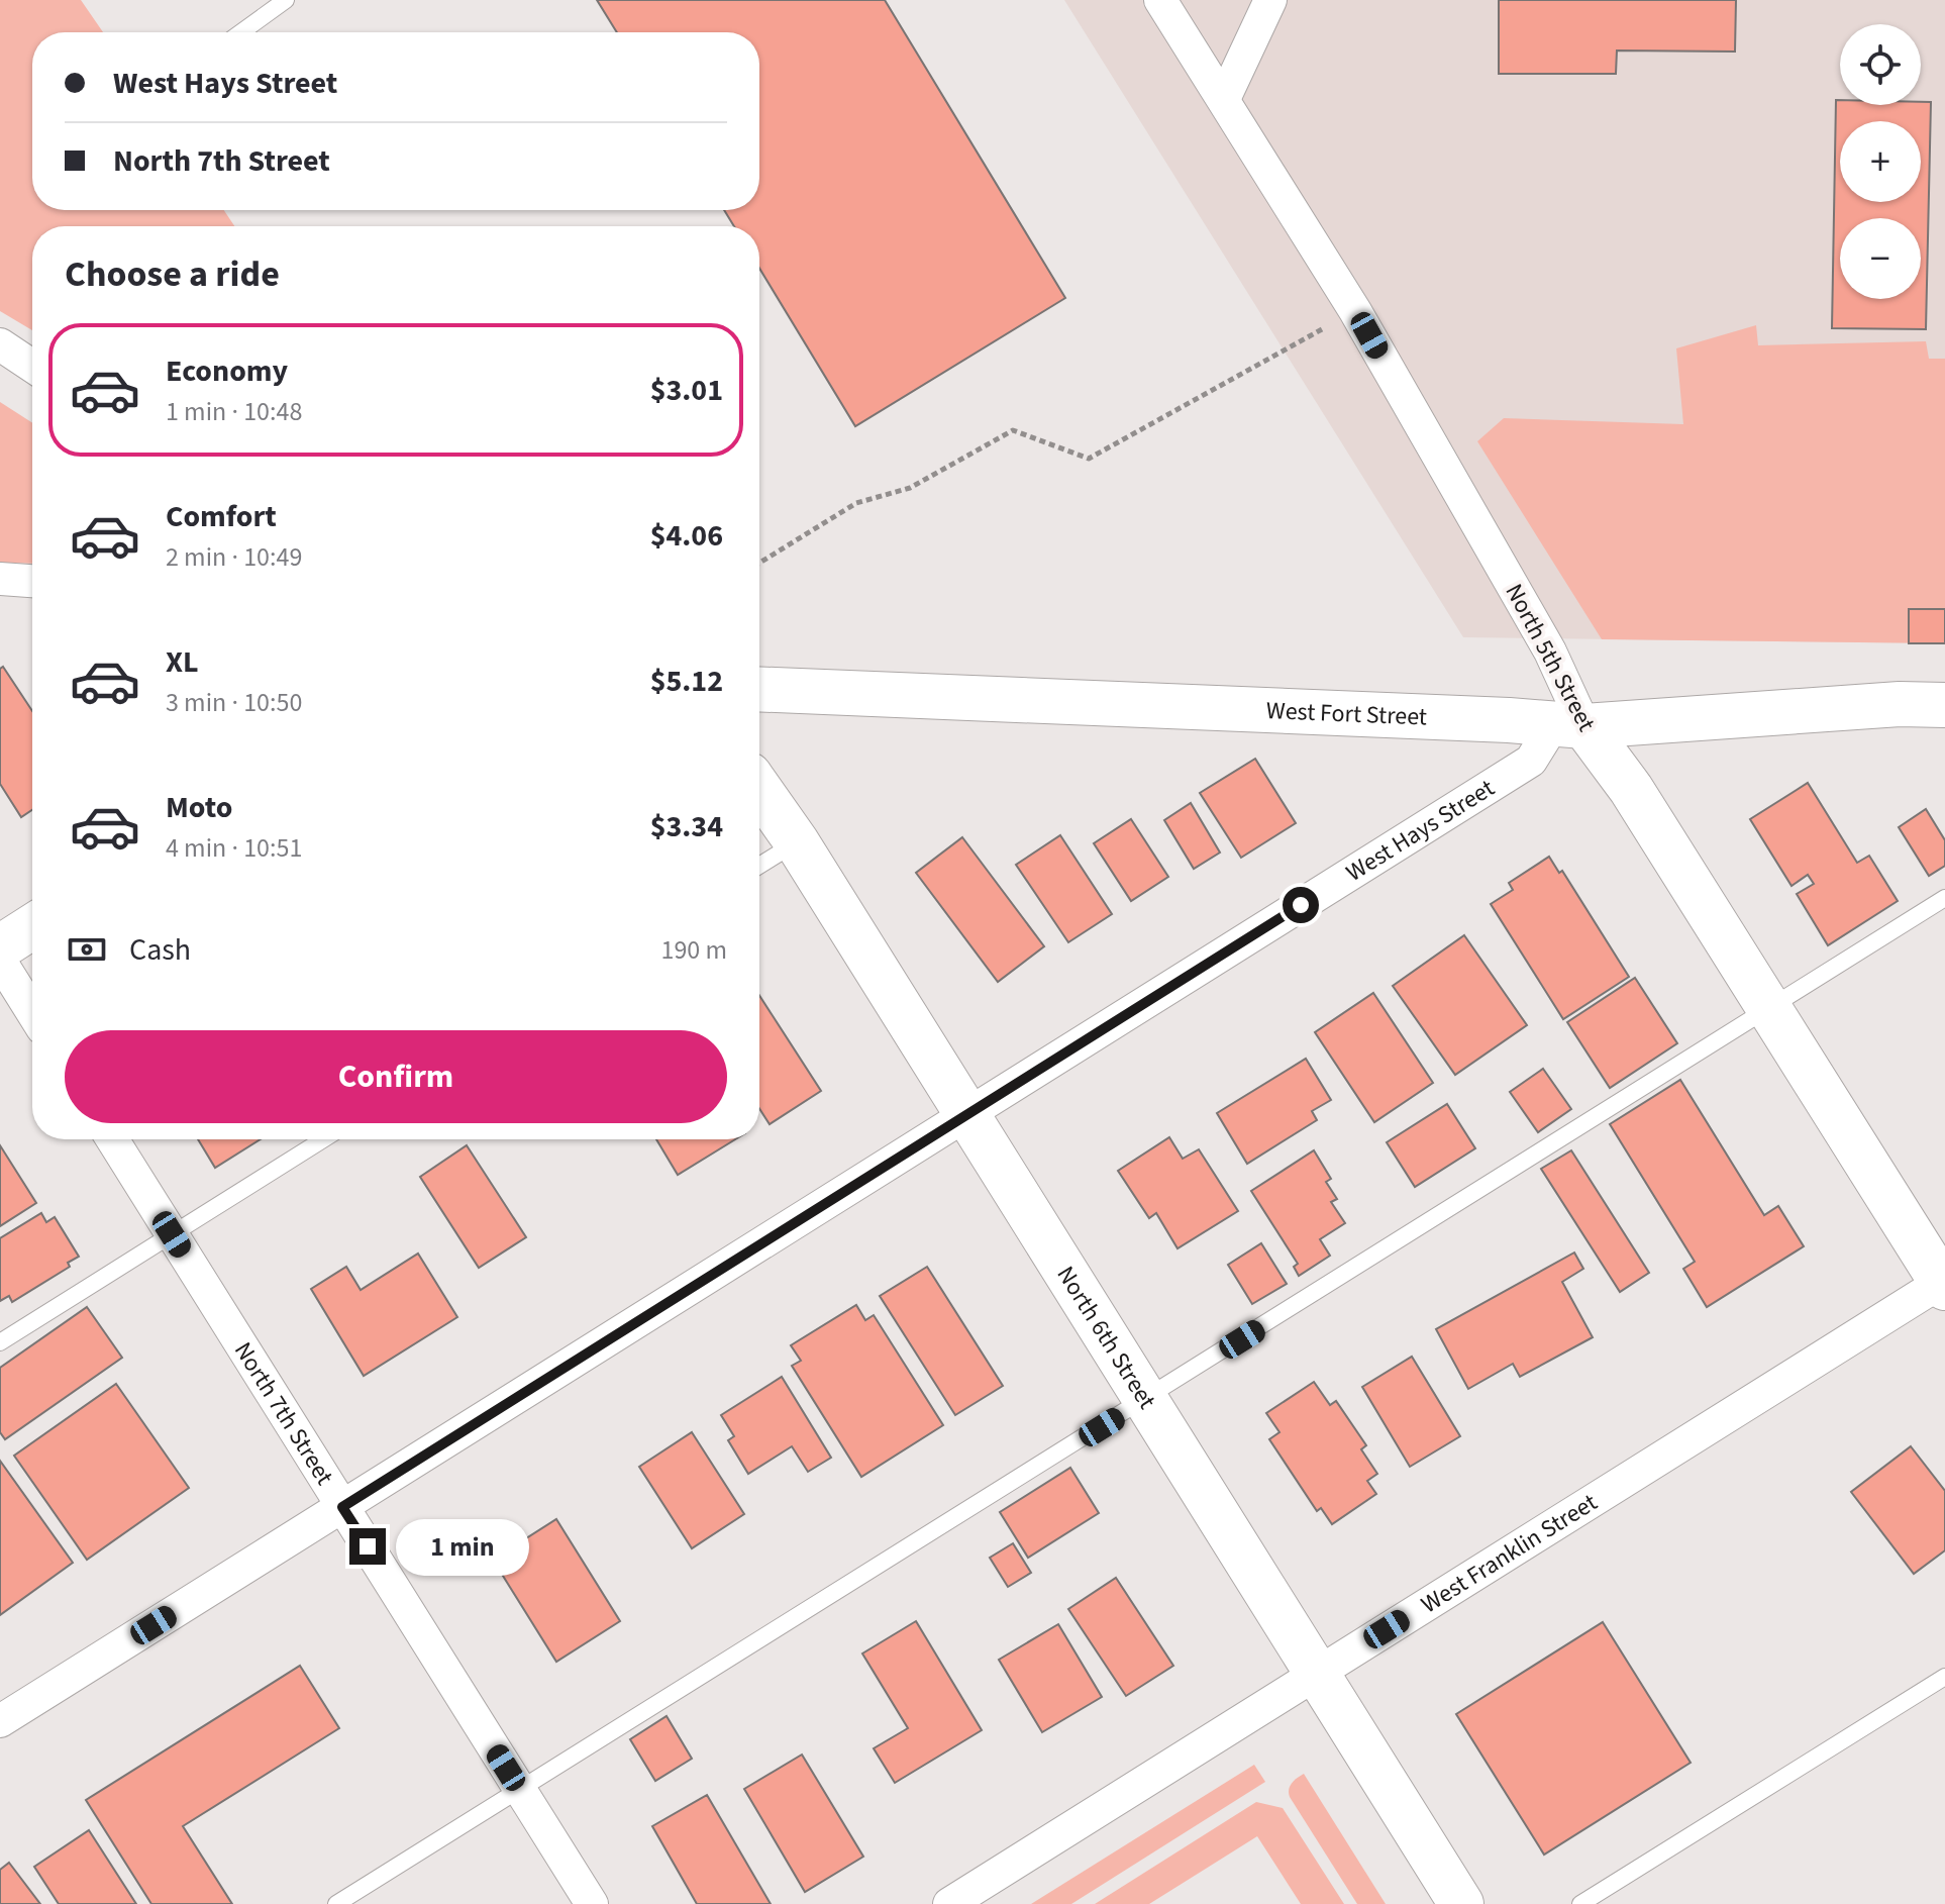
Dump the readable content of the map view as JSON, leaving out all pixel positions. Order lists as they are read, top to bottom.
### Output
{
  "streets": {
    "street": [
      "North 5th Street",
      "West Fort Street",
      "West Hays Street",
      "North 6th Street",
      "North 7th Street",
      "West Franklin Street"
    ]
  },
  "crossings": [
    ["North 5th Street", "West Fort Street"],
    ["North 5th Street", "West Hays Street"],
    ["North 5th Street", "West Franklin Street"],
    ["West Fort Street", "West Hays Street"],
    ["West Hays Street", "North 6th Street"],
    ["West Hays Street", "North 7th Street"],
    ["North 6th Street", "West Franklin Street"]
  ],
  "page": {
    "map_buttons": ["+", "−"],
    "banner": ["West Hays Street", "North 7th Street"],
    "heading": "Choose a ride",
    "list": [
      {
        "name": "Economy",
        "note": "1 min · 10:48",
        "value": "$3.01"
      },
      {
        "name": "Comfort",
        "note": "2 min · 10:49",
        "value": "$4.06"
      },
      {
        "name": "XL",
        "note": "3 min · 10:50",
        "value": "$5.12"
      },
      {
        "name": "Moto",
        "note": "4 min · 10:51",
        "value": "$3.34"
      }
    ],
    "pay": ["Cash", "190 m"],
    "buttons": "Confirm",
    "bubble": "1 min"
  }
}
